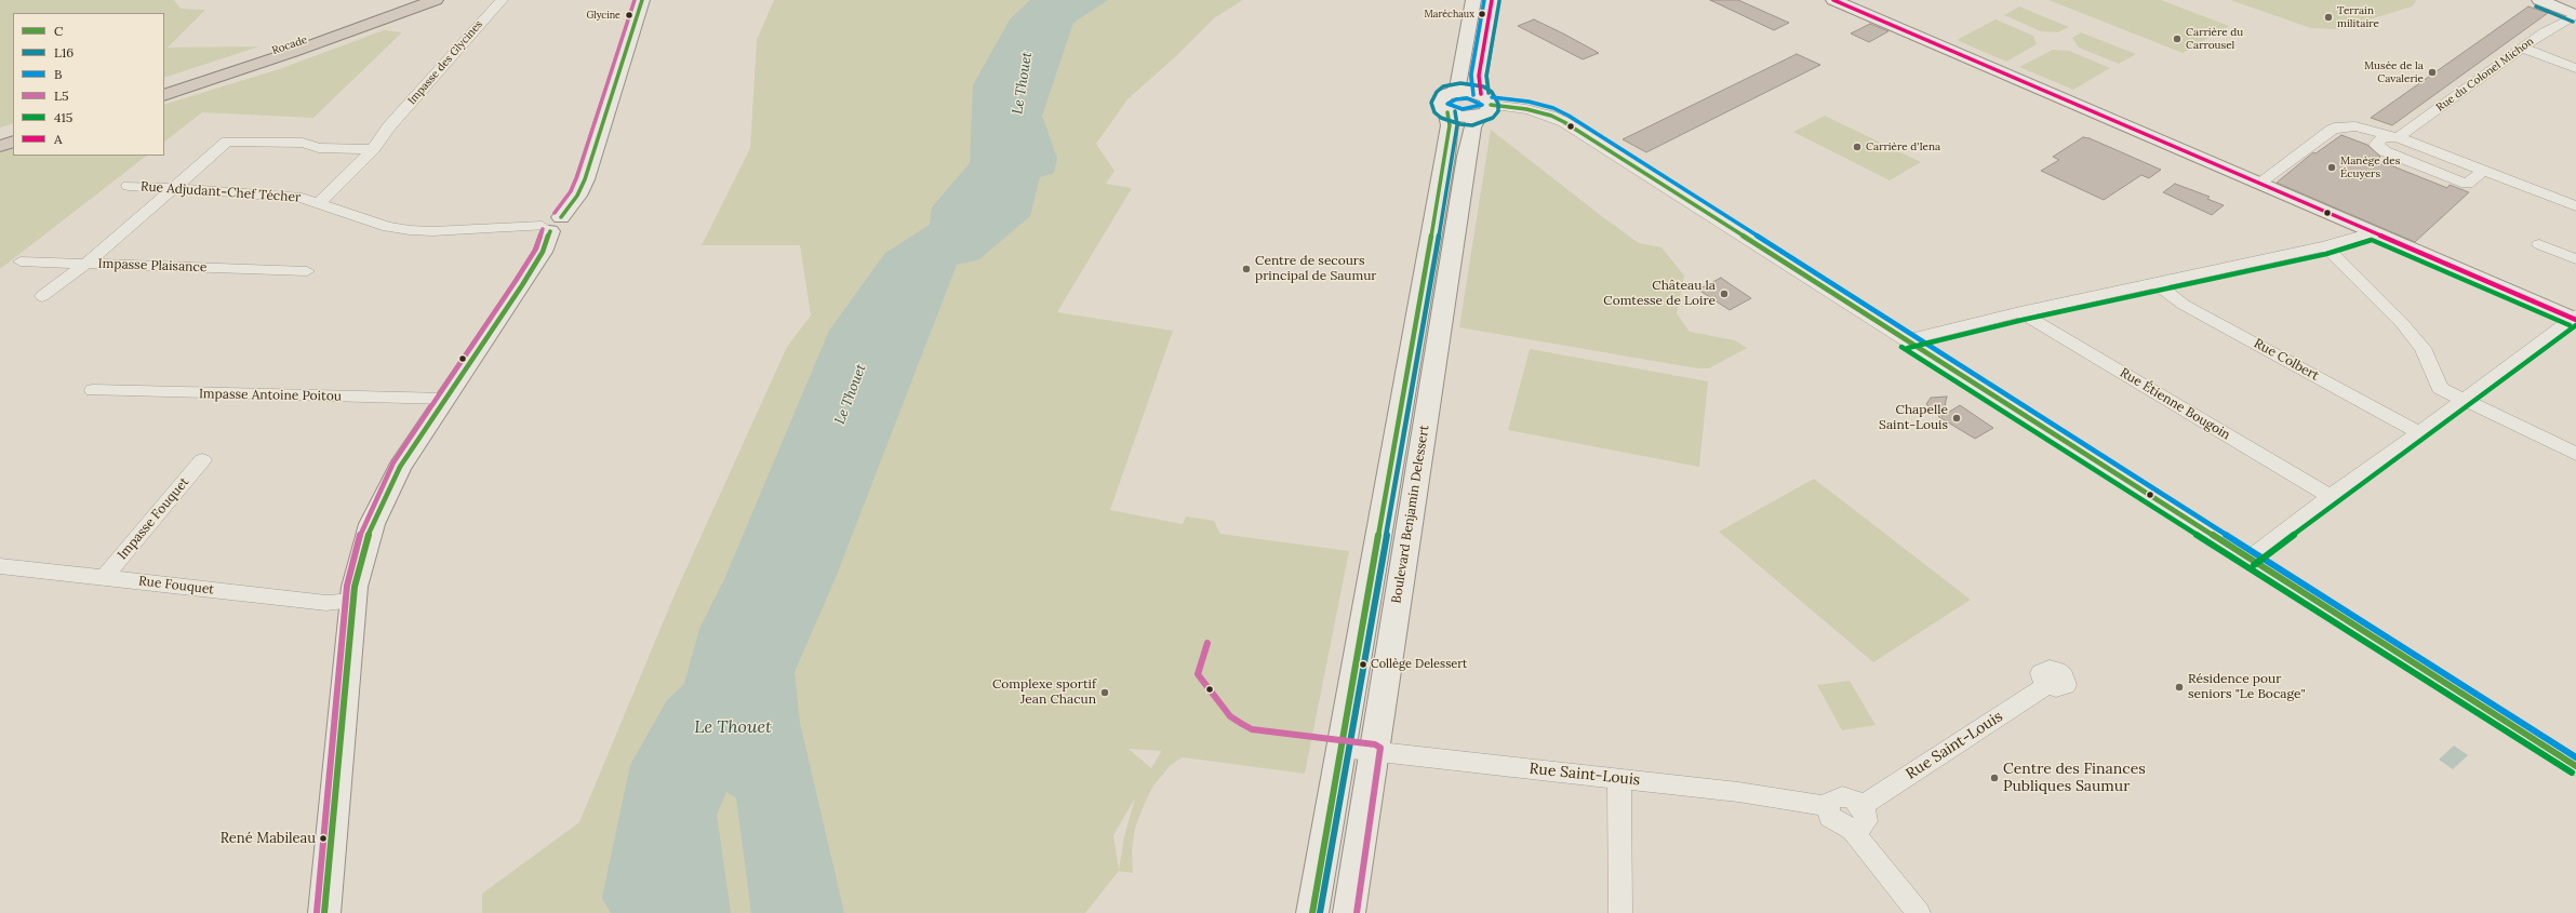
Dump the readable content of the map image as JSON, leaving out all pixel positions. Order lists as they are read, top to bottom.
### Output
{
  "streets": {
    "highway": ["Rocade"],
    "main road": ["Boulevard Benjamin Delessert"],
    "street": [
      "Impasse des Glycines",
      "Rue du Colonel Michon",
      "Rue Adjudant-Chef Técher",
      "Impasse Plaisance",
      "Rue Colbert",
      "Impasse Antoine Poitou",
      "Rue Étienne Bougoin",
      "Impasse Fouquet",
      "Rue Fouquet",
      "Rue Saint-Louis"
    ]
  },
  "crossings": [
    ["Impasse des Glycines", "Rue Adjudant-Chef Técher"],
    ["Impasse des Glycines", "Impasse Plaisance"],
    ["Rue Adjudant-Chef Técher", "Impasse Plaisance"],
    ["Boulevard Benjamin Delessert", "Rue Saint-Louis"],
    ["Impasse Fouquet", "Rue Fouquet"]
  ],
  "water": ["Le Thouet"],
  "places": [
    "Maréchaux",
    "Glycine",
    "Terrain militaire",
    "Carrière du Carrousel",
    "Musée de la Cavalerie",
    "Carrière d'Iena",
    "Manège des Écuyers",
    "Centre de secours principal de Saumur",
    "Château la Comtesse de Loire",
    "Chapelle Saint-Louis",
    "Collège Delessert",
    "Résidence pour seniors \"Le Bocage\"",
    "Complexe sportif Jean Chacun",
    "Centre des Finances Publiques Saumur",
    "René Mabileau"
  ],
  "lines": [
    "transit line C",
    "transit line B",
    "transit line L5",
    "transit line A",
    "transit line L16",
    "transit line 415"
  ],
  "legend": [
    "C",
    "L16",
    "B",
    "L5",
    "415",
    "A"
  ]
}
